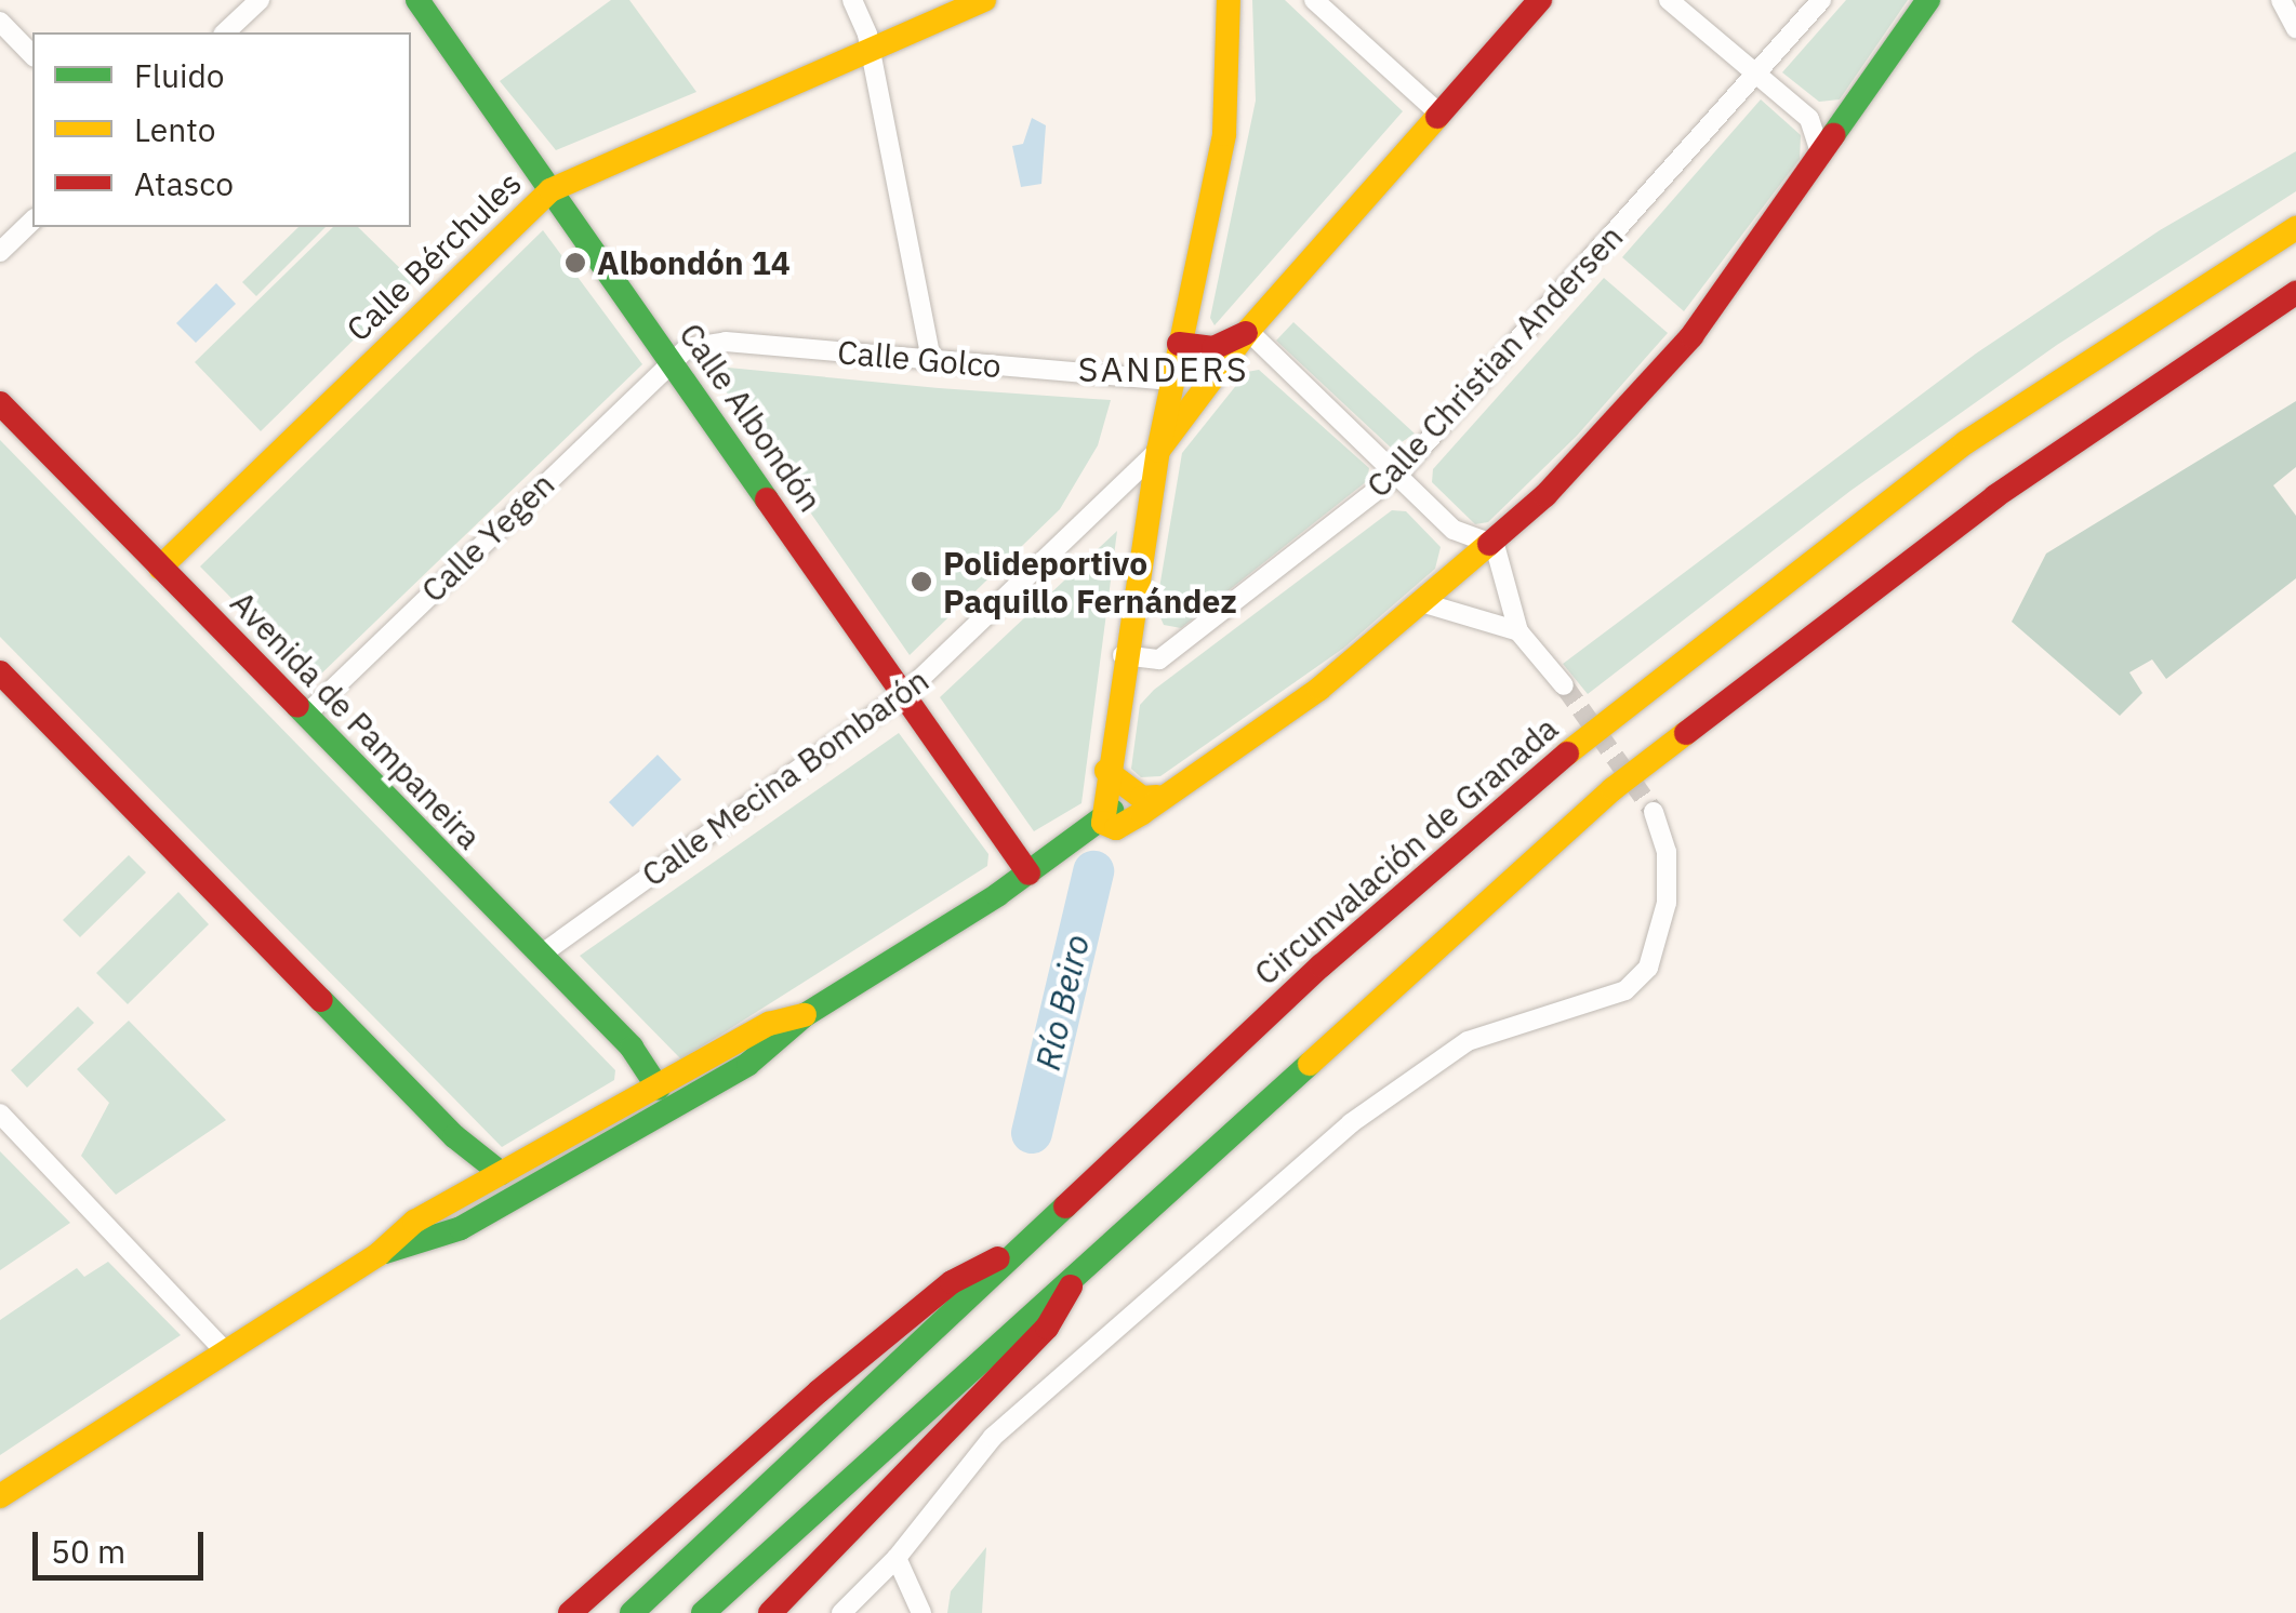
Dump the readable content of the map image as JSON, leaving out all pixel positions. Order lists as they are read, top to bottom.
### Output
{
  "streets": {
    "main road": [
      "Calle Bérchules",
      "Calle Albondón",
      "Avenida de Pampaneira",
      "Circunvalación de Granada"
    ],
    "street": [
      "Calle Golco",
      "Calle Christian Andersen",
      "Calle Yegen",
      "Calle Mecina Bombarón"
    ]
  },
  "crossings": [
    ["Calle Bérchules", "Calle Albondón"],
    ["Calle Bérchules", "Avenida de Pampaneira"],
    ["Calle Golco", "Calle Albondón"],
    ["Calle Golco", "Calle Yegen"],
    ["Calle Albondón", "Calle Yegen"],
    ["Calle Albondón", "Calle Mecina Bombarón"],
    ["Calle Yegen", "Avenida de Pampaneira"],
    ["Avenida de Pampaneira", "Calle Mecina Bombarón"]
  ],
  "districts": ["SANDERS"],
  "water": ["Río Beiro"],
  "places": ["Albondón 14", "Polideportivo Paquillo Fernández"],
  "legend": ["Fluido", "Lento", "Atasco"],
  "scale_bar": "50 m"
}
